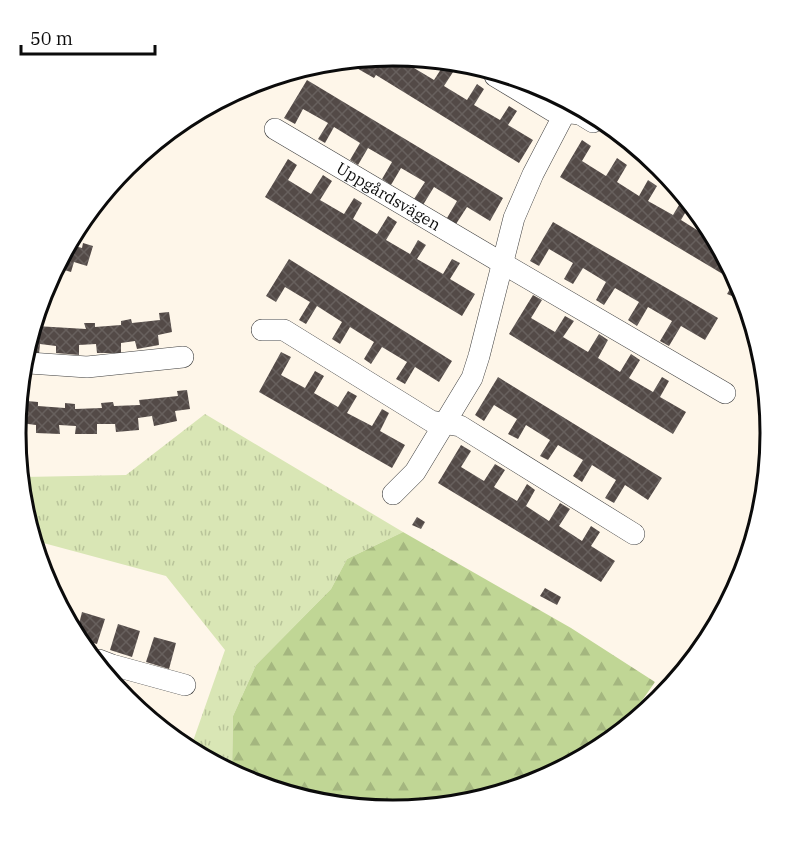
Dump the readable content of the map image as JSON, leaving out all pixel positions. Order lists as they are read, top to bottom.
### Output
{
  "streets": {
    "street": ["Uppgårdsvägen"]
  },
  "scale_bar": "50 m"
}
